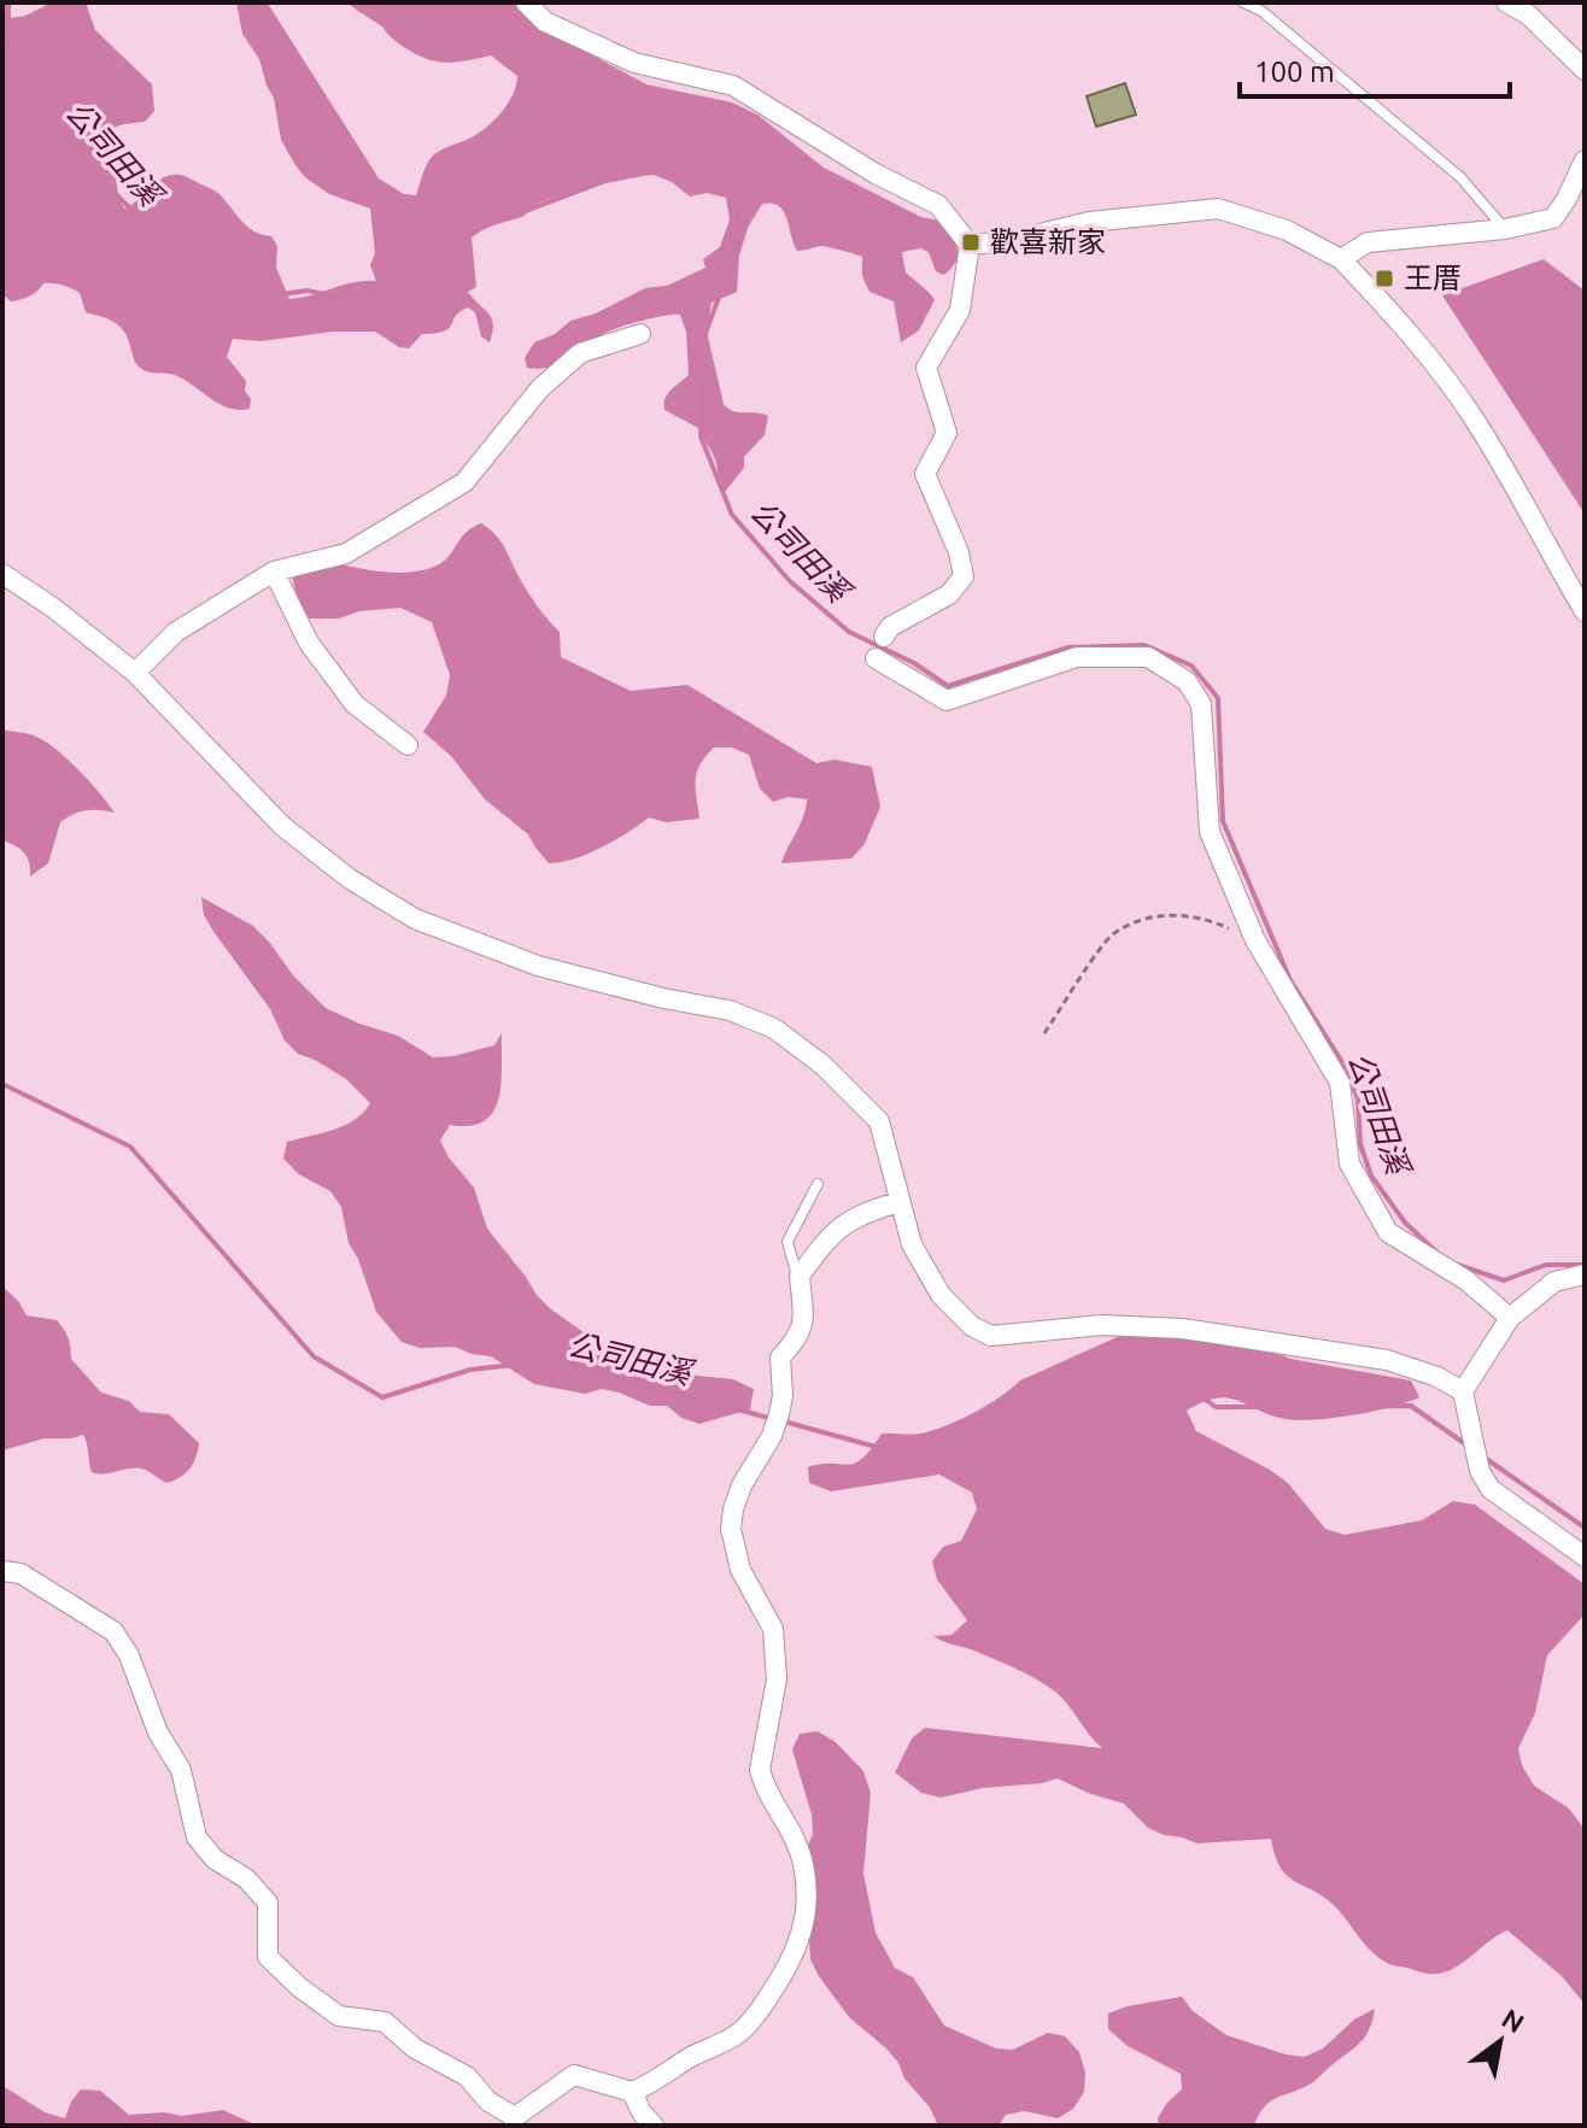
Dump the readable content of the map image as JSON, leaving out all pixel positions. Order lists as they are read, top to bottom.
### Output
{
  "water": ["公司田溪"],
  "places": {
    "transit": ["歡喜新家", "王厝"]
  },
  "scale_bar": "100 m",
  "north": "top right"
}
